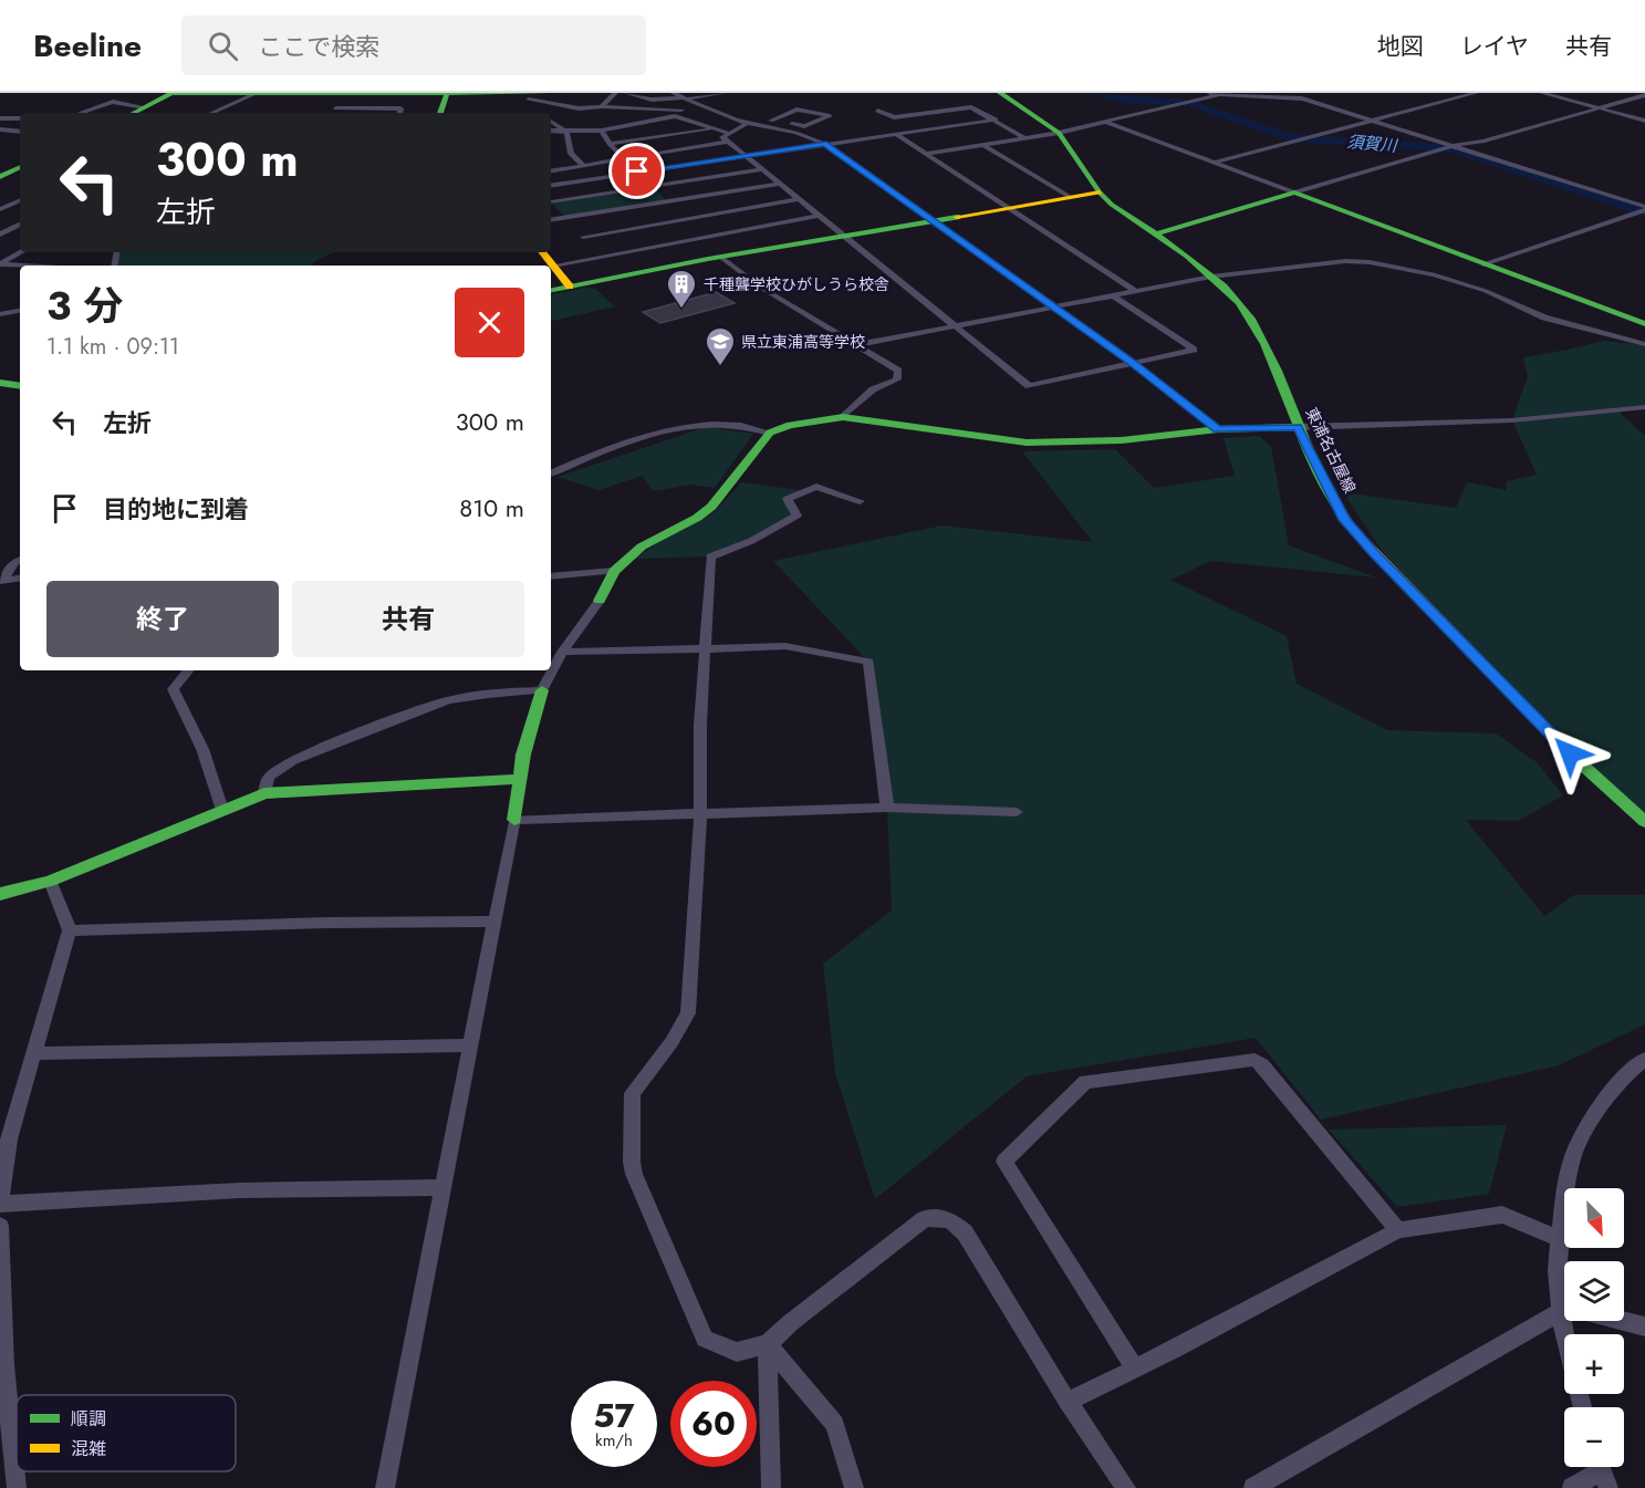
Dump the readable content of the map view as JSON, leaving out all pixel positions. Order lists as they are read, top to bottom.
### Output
{
  "streets": {
    "main road": ["東浦名古屋線"]
  },
  "water": ["須賀川"],
  "places": {
    "building": ["千種聾学校ひがしうら校舎"],
    "school or university": ["県立東浦高等学校"]
  },
  "legend": ["順調", "混雑"],
  "north": "bottom right",
  "page": {
    "header": "Beeline",
    "search": "ここで検索",
    "nav": ["地図", "レイヤ", "共有"],
    "turn": ["300 m", "左折"],
    "heading": ["3 分", "1.1 km · 09:11"],
    "list": [
      {
        "name": "左折",
        "value": "300 m"
      },
      {
        "name": "目的地に到着",
        "value": "810 m"
      }
    ],
    "buttons": ["終了", "共有"],
    "map_buttons": ["+", "−"],
    "speed": "57 km/h",
    "limit": "60"
  }
}
